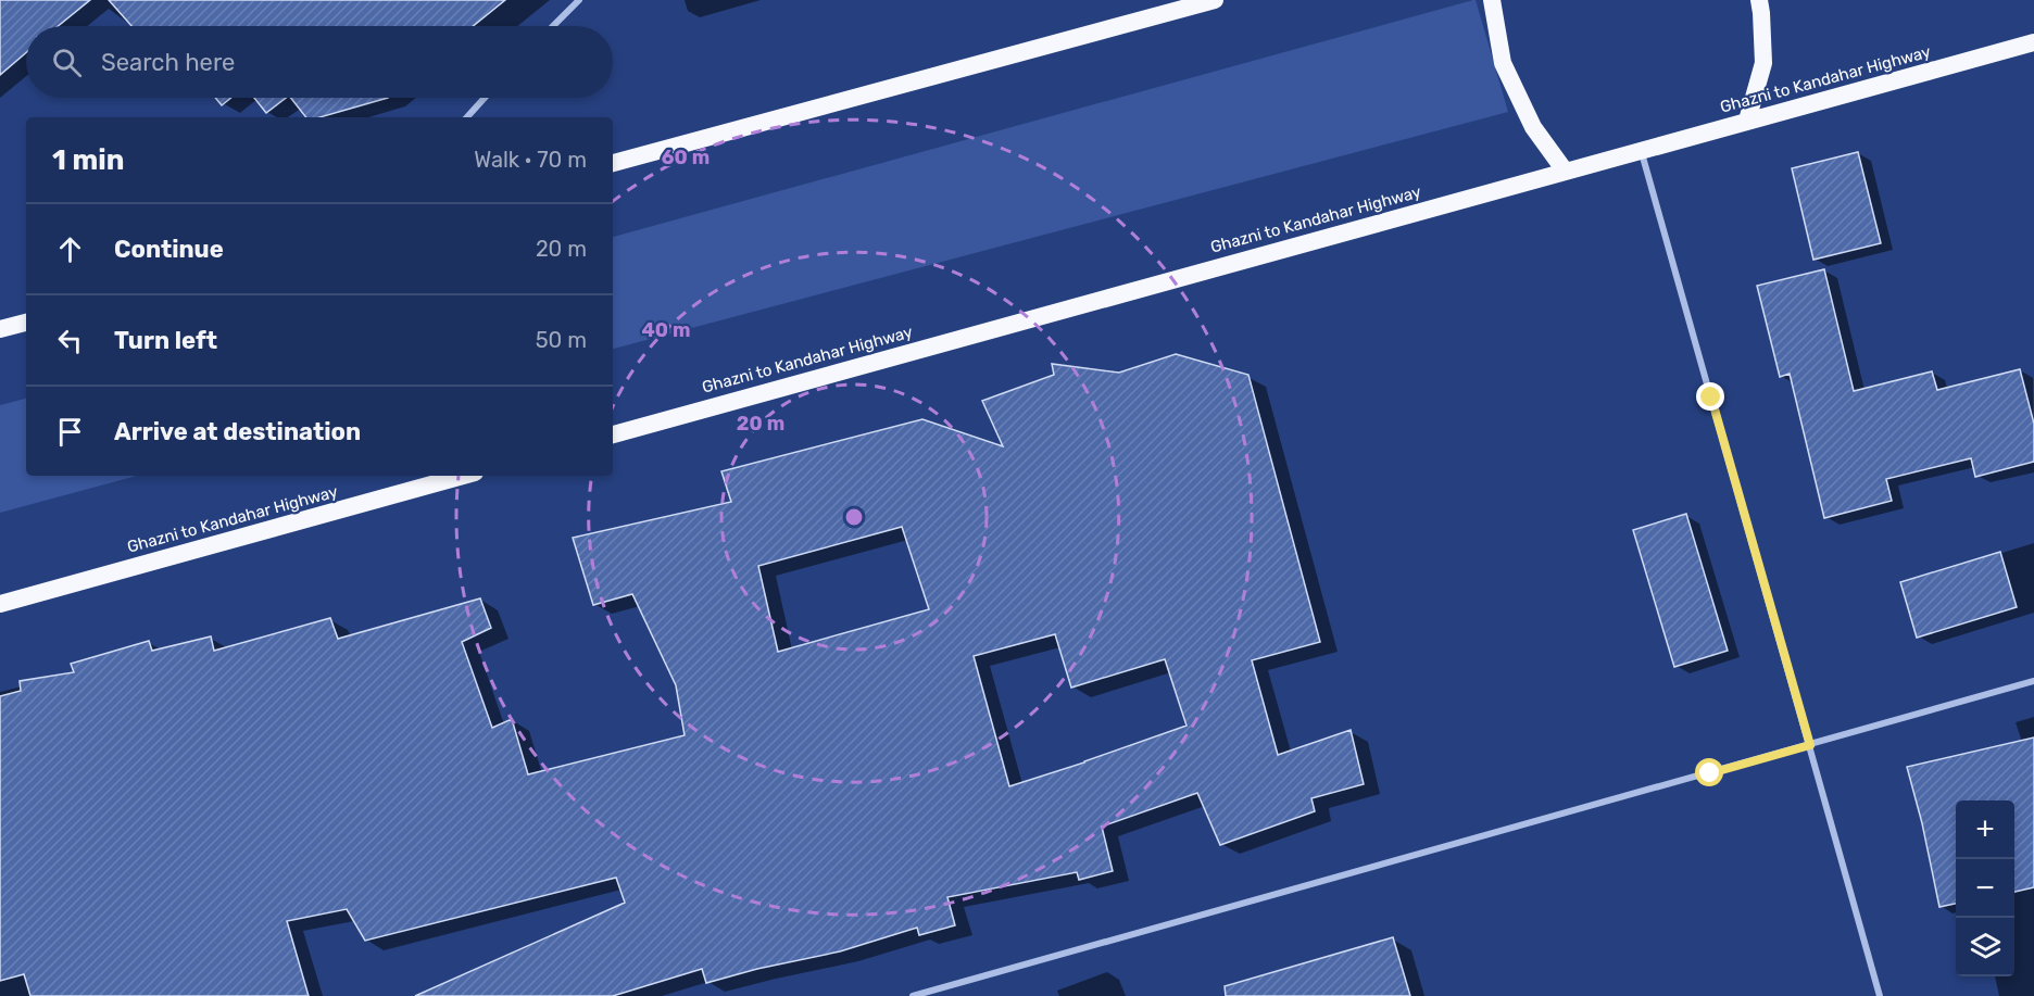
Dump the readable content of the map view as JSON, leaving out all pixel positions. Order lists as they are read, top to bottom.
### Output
{
  "streets": {
    "highway": ["Ghazni to Kandahar Highway"]
  },
  "page": {
    "search": "Search here",
    "heading": ["1 min", "Walk · 70 m"],
    "list": [
      ["Continue", "20 m"],
      ["Turn left", "50 m"],
      "Arrive at destination"
    ],
    "map_buttons": ["+", "−"]
  },
  "rings": ["60 m", "40 m", "20 m"]
}
